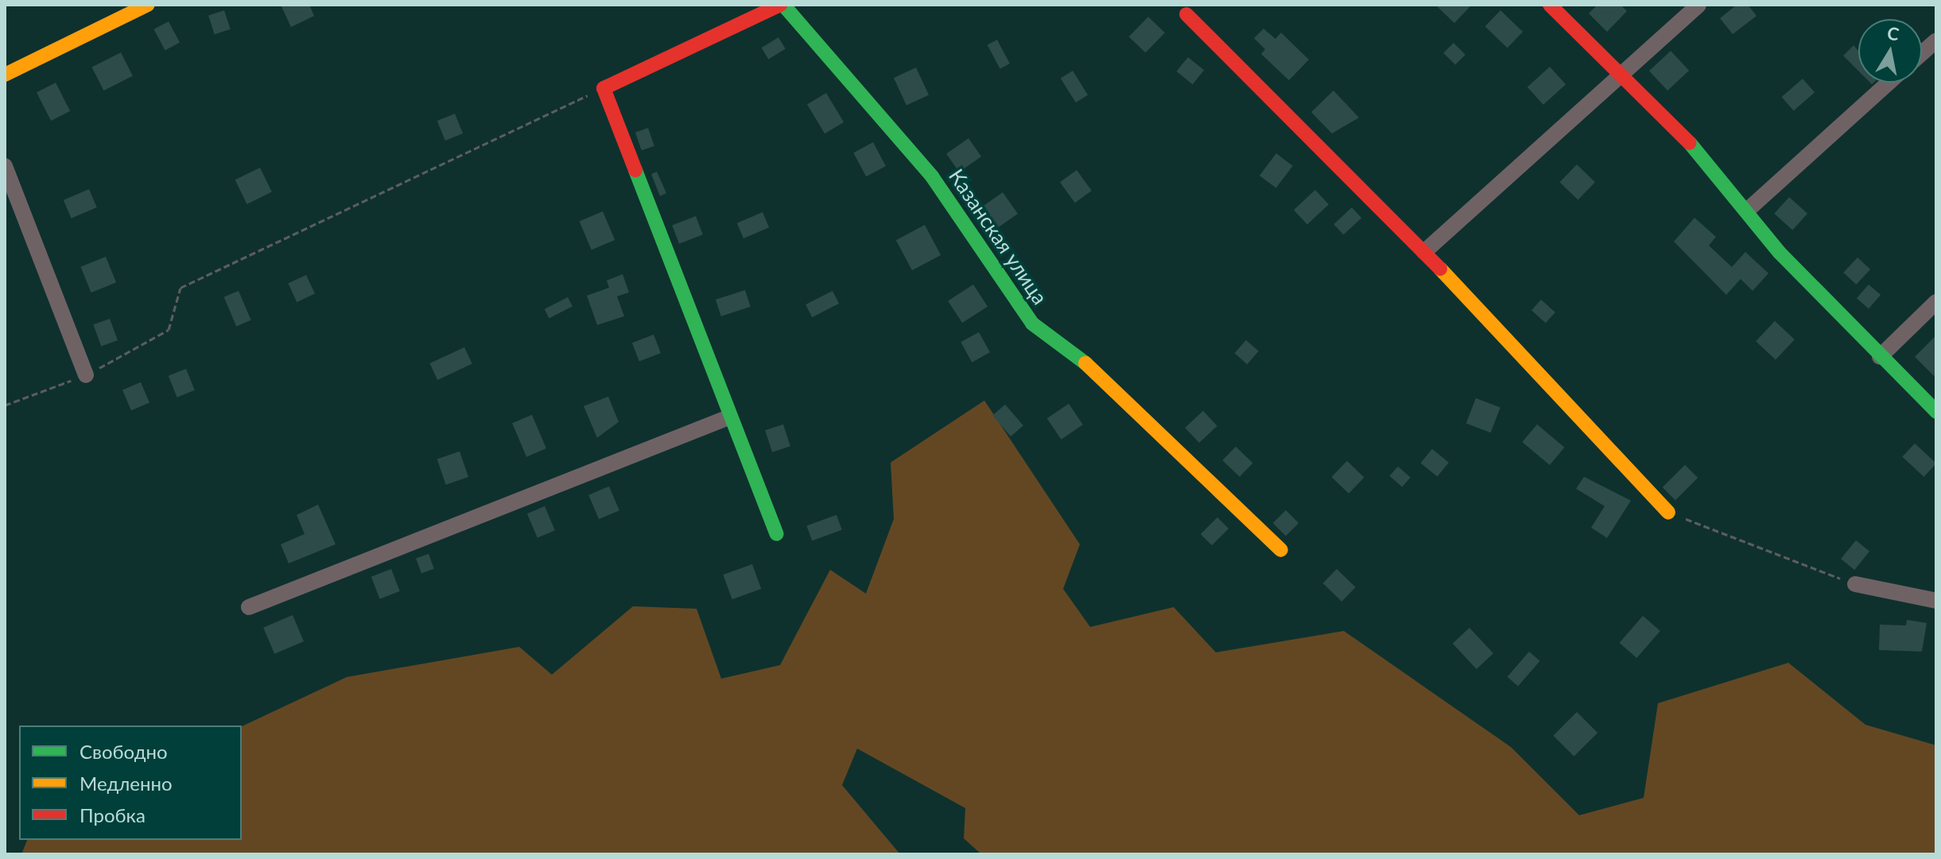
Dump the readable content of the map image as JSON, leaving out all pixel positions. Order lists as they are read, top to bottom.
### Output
{
  "streets": {
    "street": ["Казанская улица"]
  },
  "legend": ["Свободно", "Медленно", "Пробка"],
  "north": "top"
}
